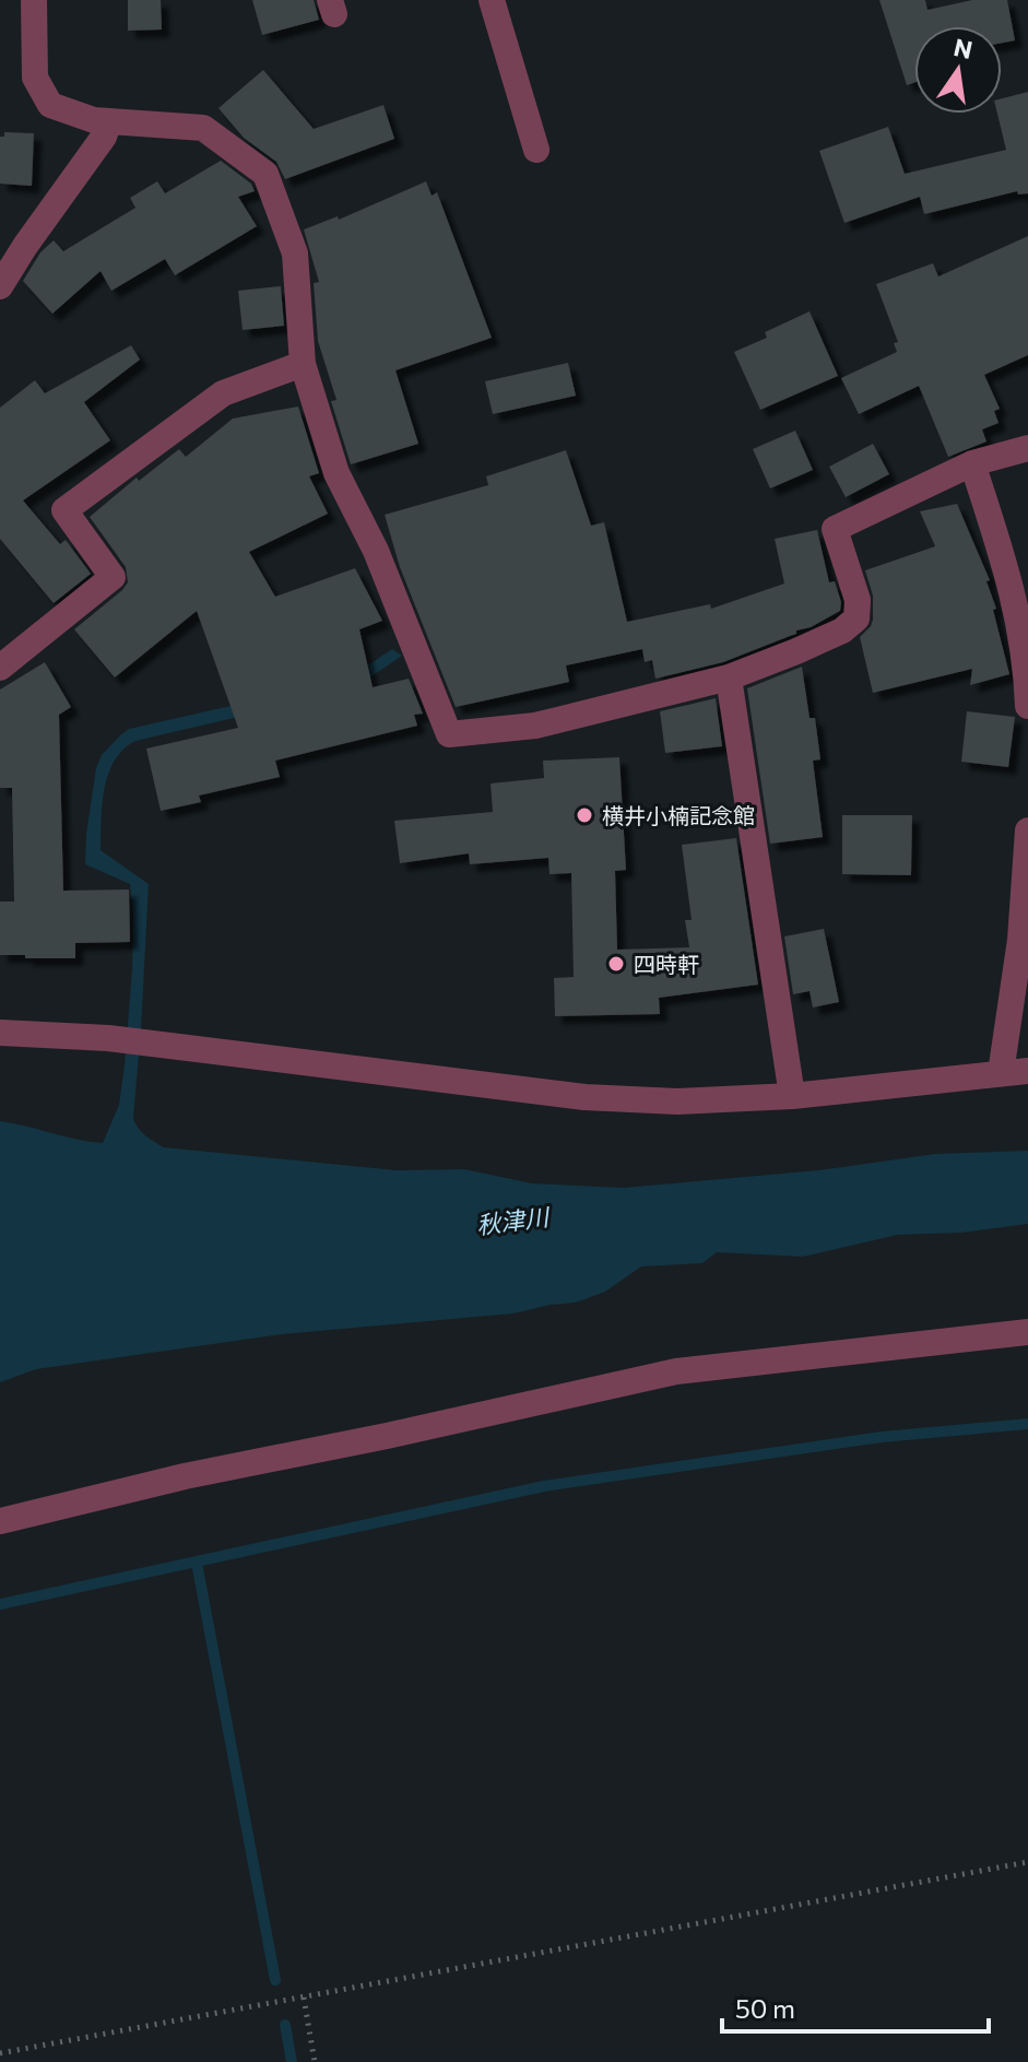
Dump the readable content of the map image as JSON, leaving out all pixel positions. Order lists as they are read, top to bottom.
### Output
{
  "water": ["秋津川"],
  "places": ["横井小楠記念館", "四時軒"],
  "scale_bar": "50 m",
  "north": "top"
}
